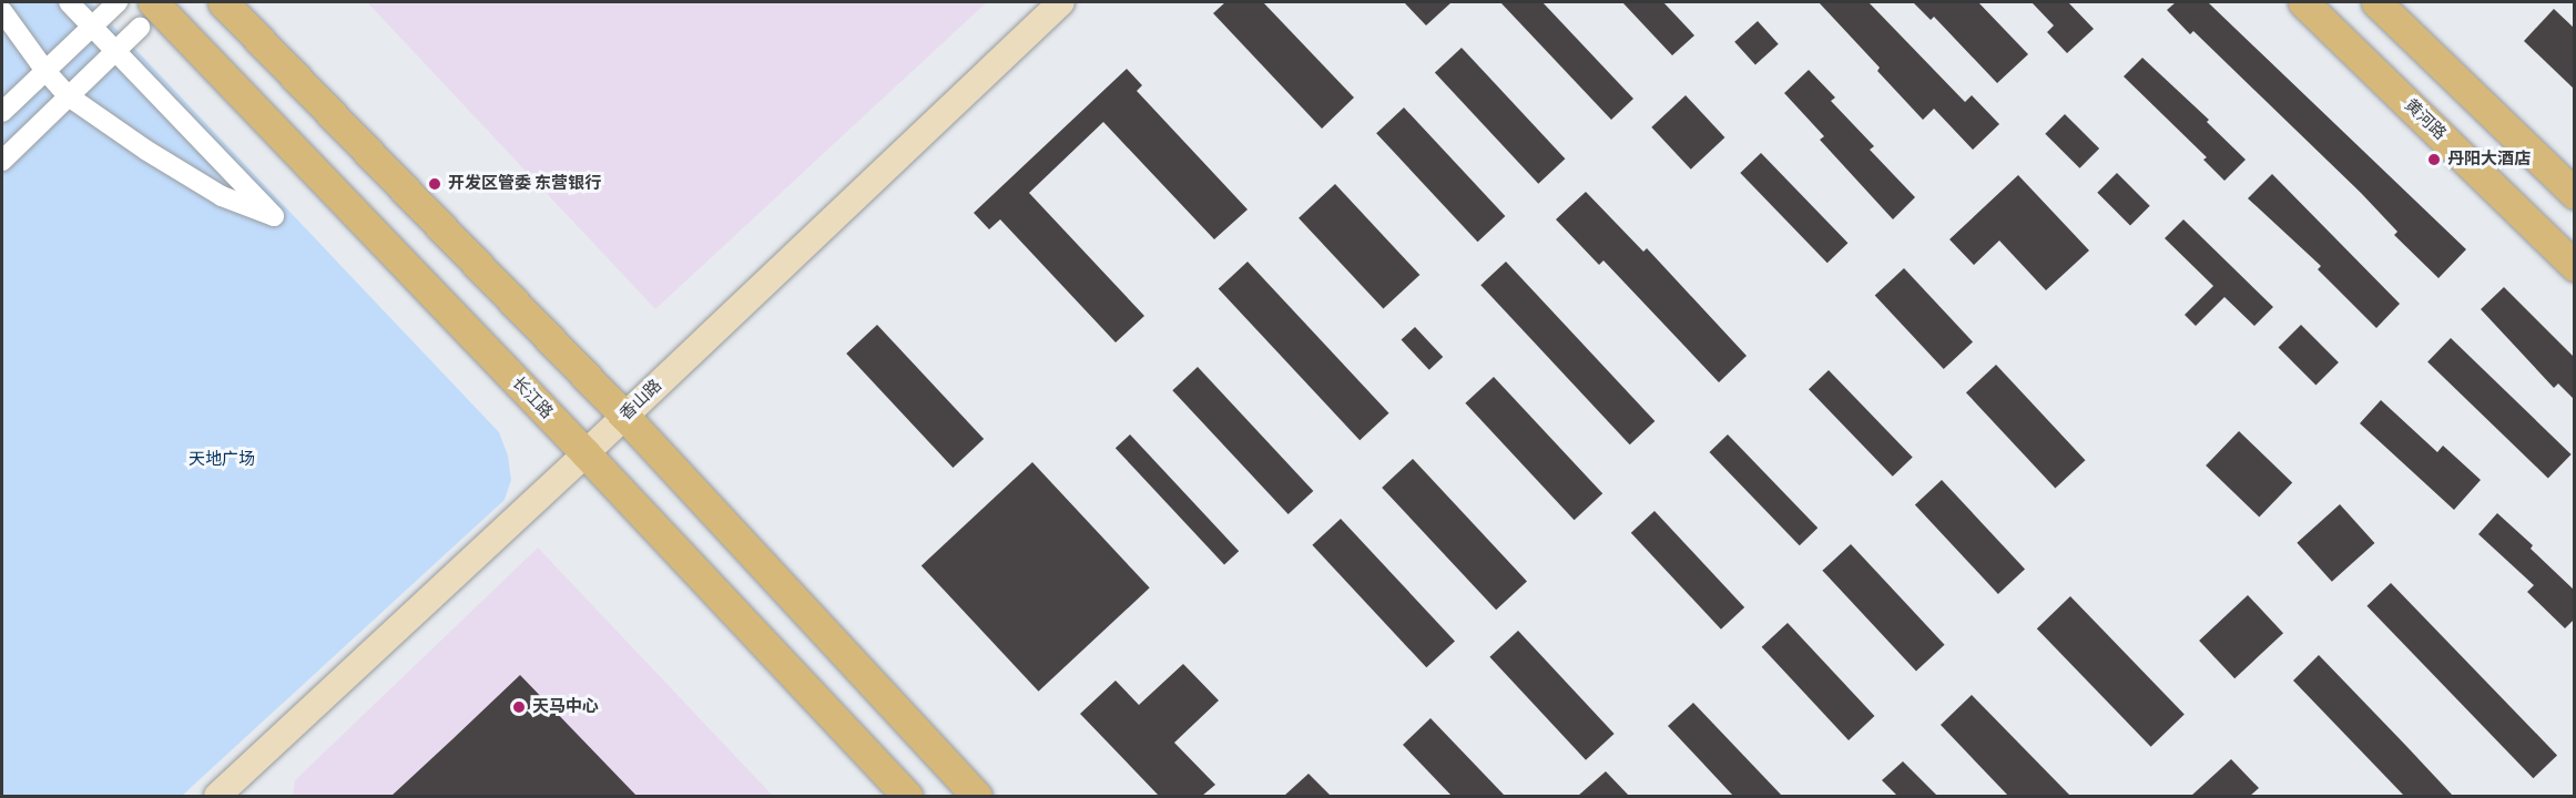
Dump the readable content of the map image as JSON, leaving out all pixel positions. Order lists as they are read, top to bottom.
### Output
{
  "streets": {
    "main road": ["黄河路", "长江路"],
    "street": ["香山路"]
  },
  "crossings": [
    ["长江路", "香山路"]
  ],
  "parks": ["天地广场"],
  "places": ["丹阳大酒店", "开发区管委 东营银行", "天马中心"]
}
